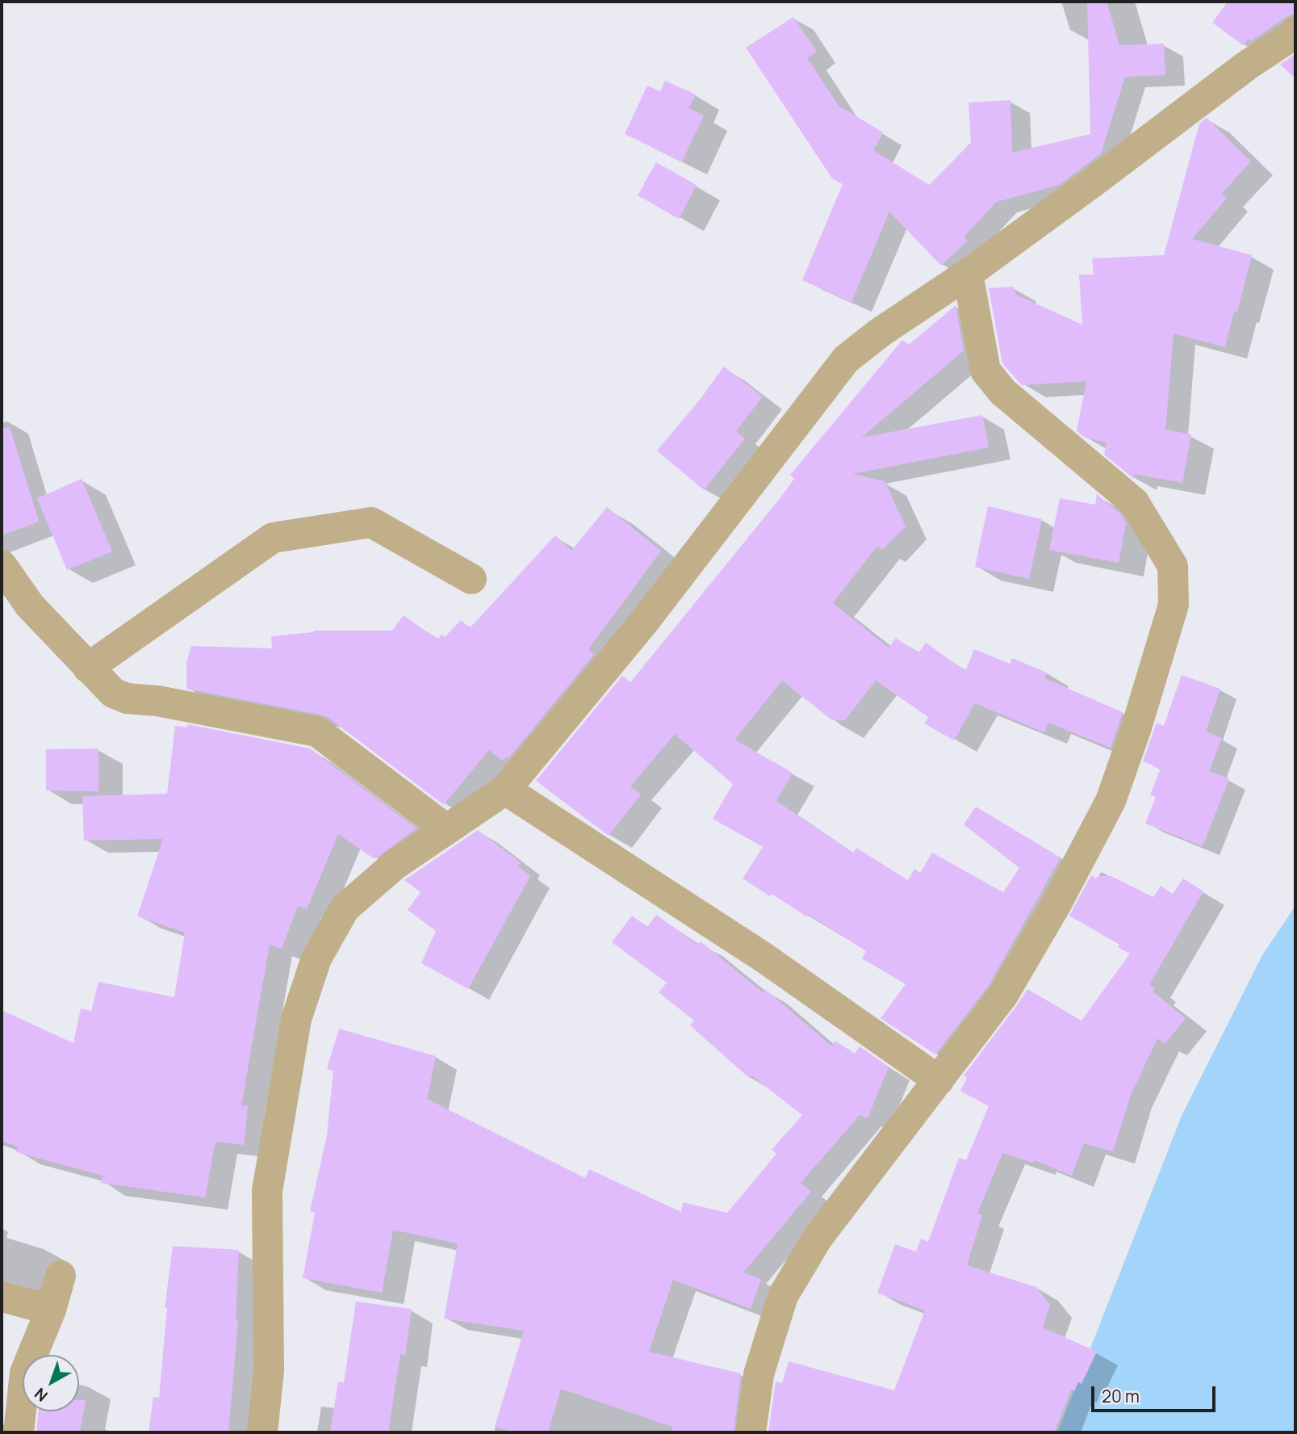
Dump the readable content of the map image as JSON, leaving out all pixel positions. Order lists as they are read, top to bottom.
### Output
{
  "scale_bar": "20 m",
  "north": "bottom left"
}
